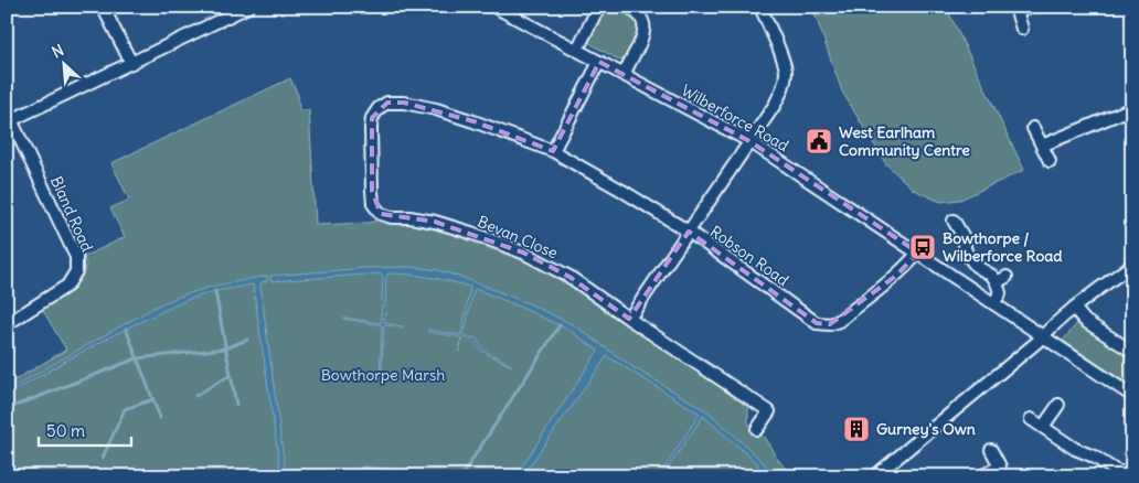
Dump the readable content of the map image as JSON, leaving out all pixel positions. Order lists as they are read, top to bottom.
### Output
{
  "streets": {
    "street": [
      "Wilberforce Road",
      "Bland Road",
      "Bevan Close",
      "Robson Road"
    ]
  },
  "crossings": [
    ["Wilberforce Road", "Robson Road"],
    ["Bevan Close", "Robson Road"]
  ],
  "parks": ["Bowthorpe Marsh"],
  "places": {
    "public building": ["West Earlham Community Centre"],
    "bus stop": ["Bowthorpe / Wilberforce Road"],
    "building": ["Gurney's Own"]
  },
  "scale_bar": "50 m",
  "north": "top left"
}
